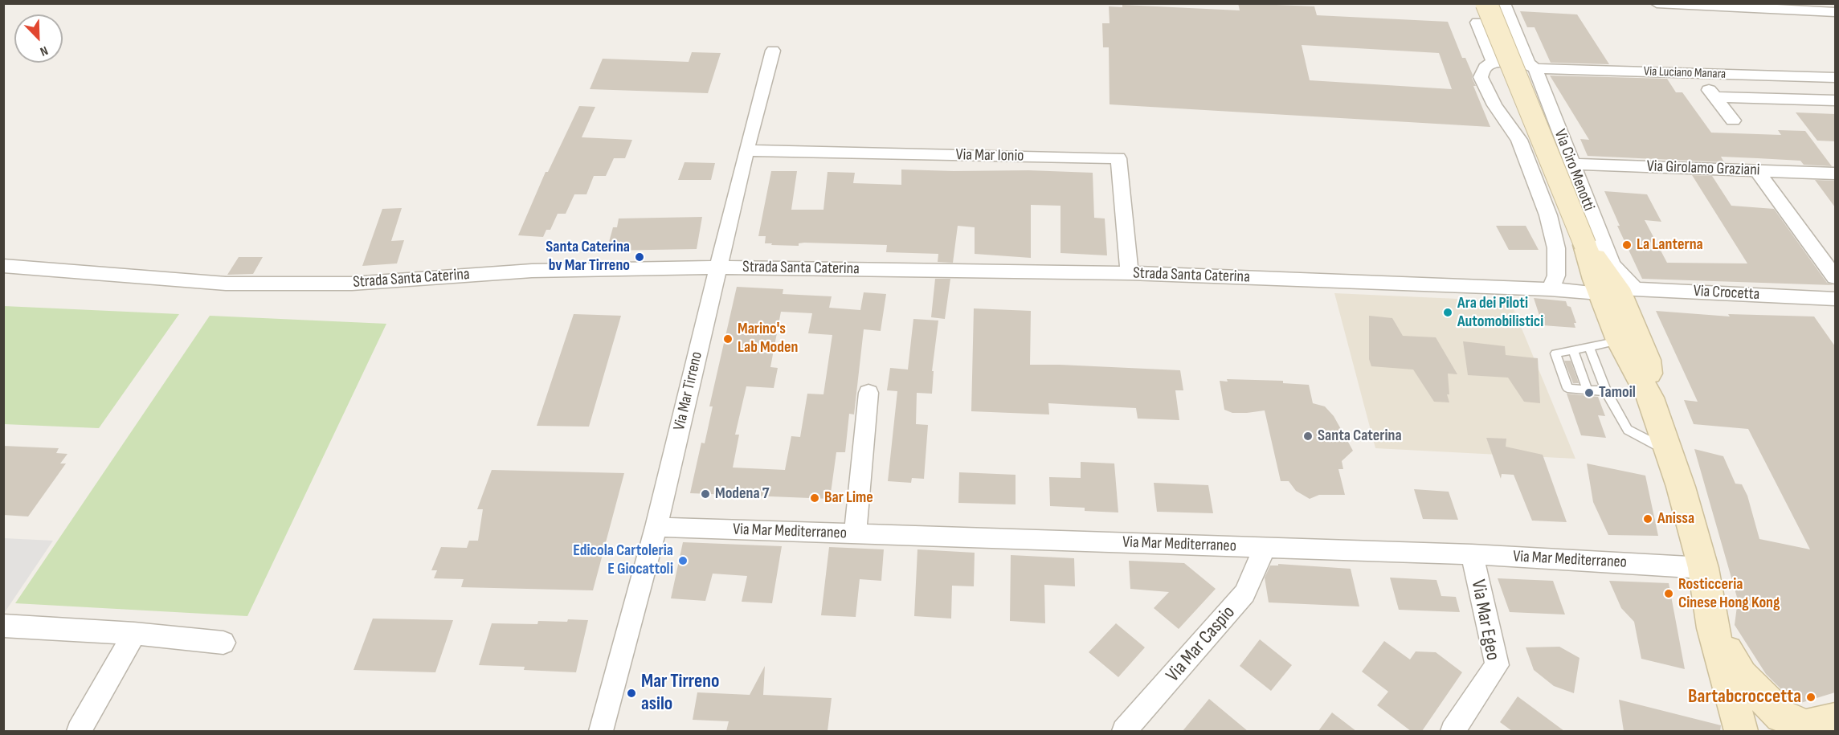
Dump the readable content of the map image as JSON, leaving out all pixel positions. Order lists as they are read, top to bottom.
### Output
{
  "streets": {
    "main road": ["Via Ciro Menotti"],
    "street": [
      "Via Luciano Manara",
      "Via Mar Ionio",
      "Via Girolamo Graziani",
      "Strada Santa Caterina",
      "Via Crocetta",
      "Via Mar Tirreno",
      "Via Mar Mediterraneo",
      "Via Mar Egeo",
      "Via Mar Caspio"
    ]
  },
  "crossings": [
    ["Via Luciano Manara", "Via Ciro Menotti"],
    ["Via Mar Ionio", "Strada Santa Caterina"],
    ["Via Mar Ionio", "Via Mar Tirreno"],
    ["Via Girolamo Graziani", "Via Ciro Menotti"],
    ["Via Ciro Menotti", "Strada Santa Caterina"],
    ["Via Ciro Menotti", "Via Crocetta"],
    ["Via Ciro Menotti", "Via Mar Mediterraneo"],
    ["Strada Santa Caterina", "Via Crocetta"],
    ["Strada Santa Caterina", "Via Mar Tirreno"],
    ["Via Mar Tirreno", "Via Mar Mediterraneo"],
    ["Via Mar Mediterraneo", "Via Mar Egeo"],
    ["Via Mar Mediterraneo", "Via Mar Caspio"]
  ],
  "places": [
    "La Lanterna",
    "Santa Caterina bv Mar Tirreno",
    "Ara dei Piloti Automobilistici",
    "Marino's Lab Moden",
    "Tamoil",
    "Santa Caterina",
    "Modena 7",
    "Bar Lime",
    "Anissa",
    "Edicola Cartoleria E Giocattoli",
    "Rosticceria Cinese Hong Kong",
    "Mar Tirreno asilo",
    "Bartabcroccetta"
  ],
  "north": "bottom right"
}
